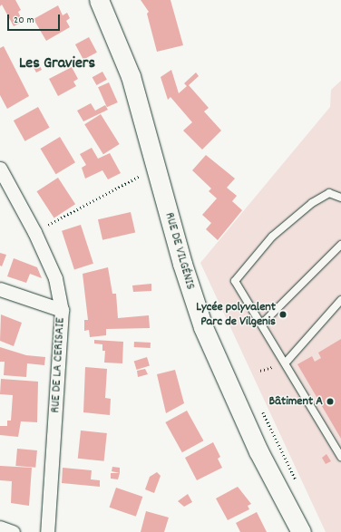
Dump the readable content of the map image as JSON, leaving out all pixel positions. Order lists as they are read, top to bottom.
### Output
{
  "streets": {
    "street": ["RUE DE VILGÉNIS", "RUE DE LA CERISAIE"]
  },
  "districts": ["Les Graviers"],
  "places": ["Lycée polyvalent Parc de Vilgenis", "Bâtiment A"],
  "scale_bar": "20 m"
}
